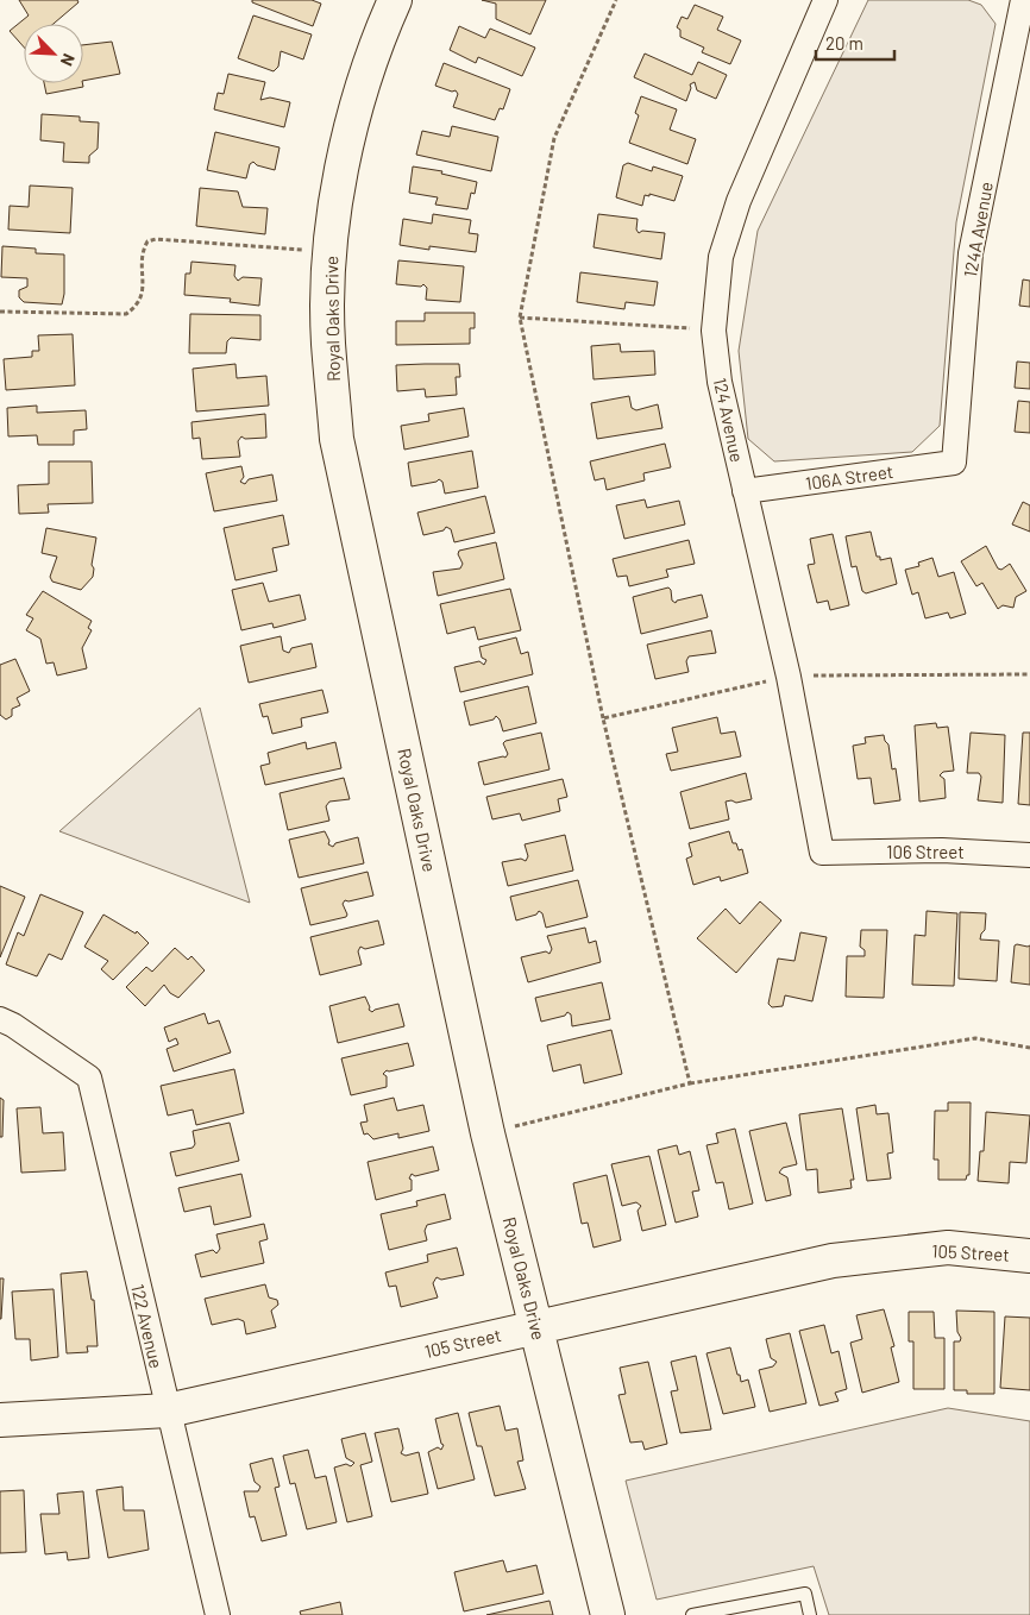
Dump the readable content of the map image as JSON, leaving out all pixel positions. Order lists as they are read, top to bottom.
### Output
{
  "streets": {
    "street": [
      "124A Avenue",
      "Royal Oaks Drive",
      "124 Avenue",
      "106A Street",
      "106 Street",
      "105 Street",
      "122 Avenue"
    ]
  },
  "crossings": [
    ["124A Avenue", "106A Street"],
    ["Royal Oaks Drive", "105 Street"],
    ["124 Avenue", "106A Street"],
    ["124 Avenue", "106 Street"],
    ["105 Street", "122 Avenue"]
  ],
  "scale_bar": "20 m",
  "north": "bottom right"
}
